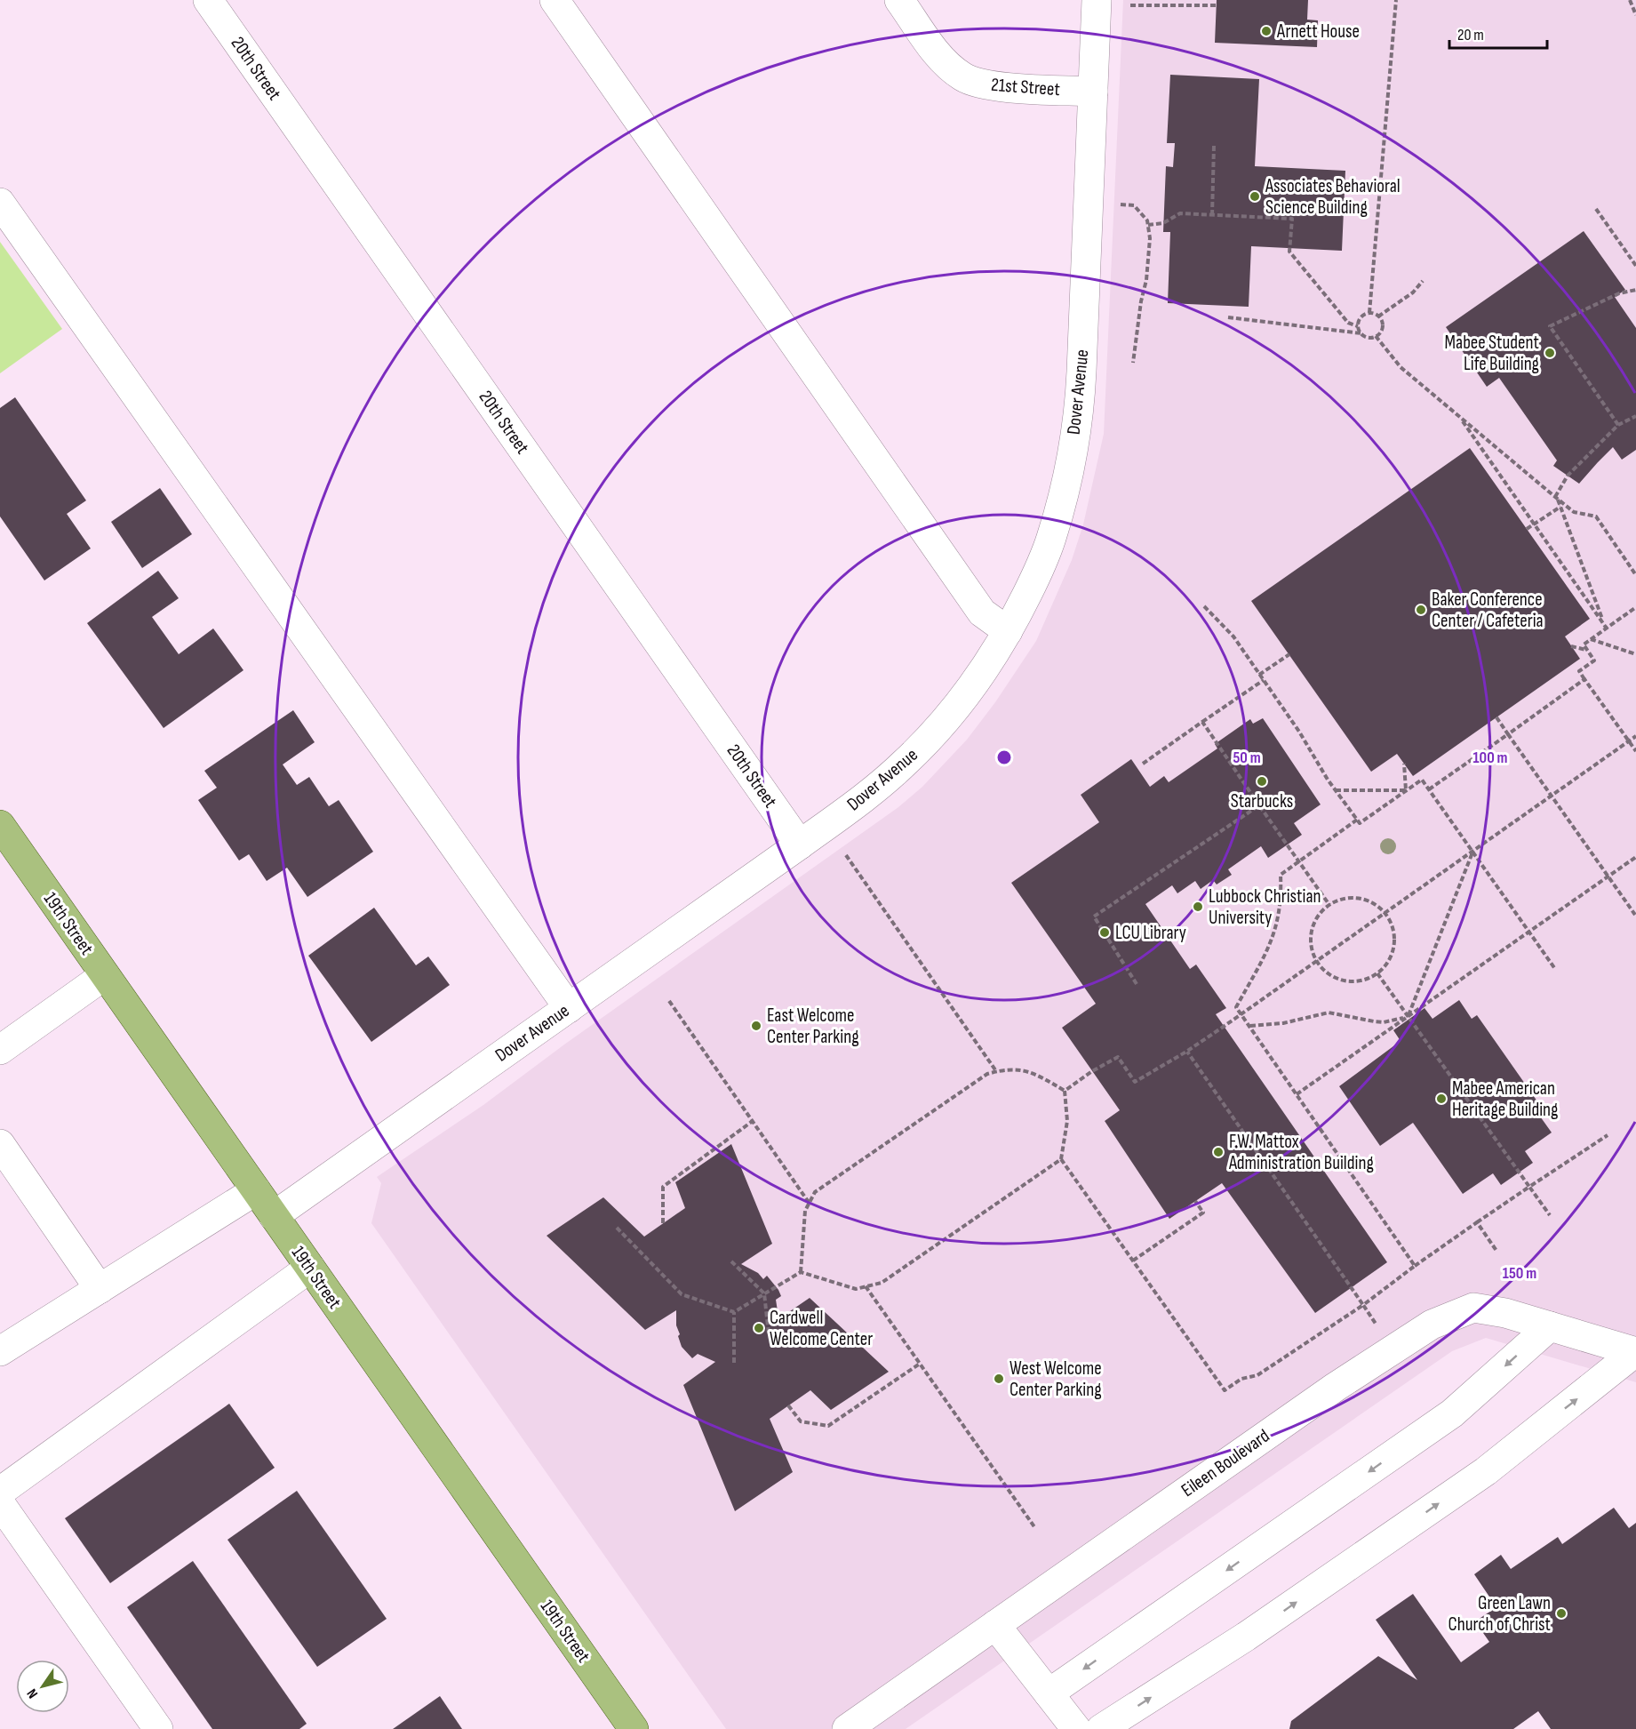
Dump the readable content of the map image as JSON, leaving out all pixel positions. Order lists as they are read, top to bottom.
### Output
{
  "streets": {
    "main road": ["19th Street"],
    "street": [
      "20th Street",
      "21st Street",
      "Dover Avenue",
      "Eileen Boulevard"
    ]
  },
  "crossings": [
    ["20th Street", "Dover Avenue"],
    ["21st Street", "Dover Avenue"],
    ["Dover Avenue", "19th Street"]
  ],
  "places": [
    "Arnett House",
    "Associates Behavioral Science Building",
    "Mabee Student Life Building",
    "Baker Conference Center / Cafeteria",
    "Starbucks",
    "Lubbock Christian University",
    "LCU Library",
    "East Welcome Center Parking",
    "Mabee American Heritage Building",
    "F.W. Mattox Administration Building",
    "Cardwell Welcome Center",
    "West Welcome Center Parking",
    "Green Lawn Church of Christ"
  ],
  "scale_bar": "20 m",
  "north": "bottom left",
  "rings": ["50 m", "100 m", "150 m"]
}
